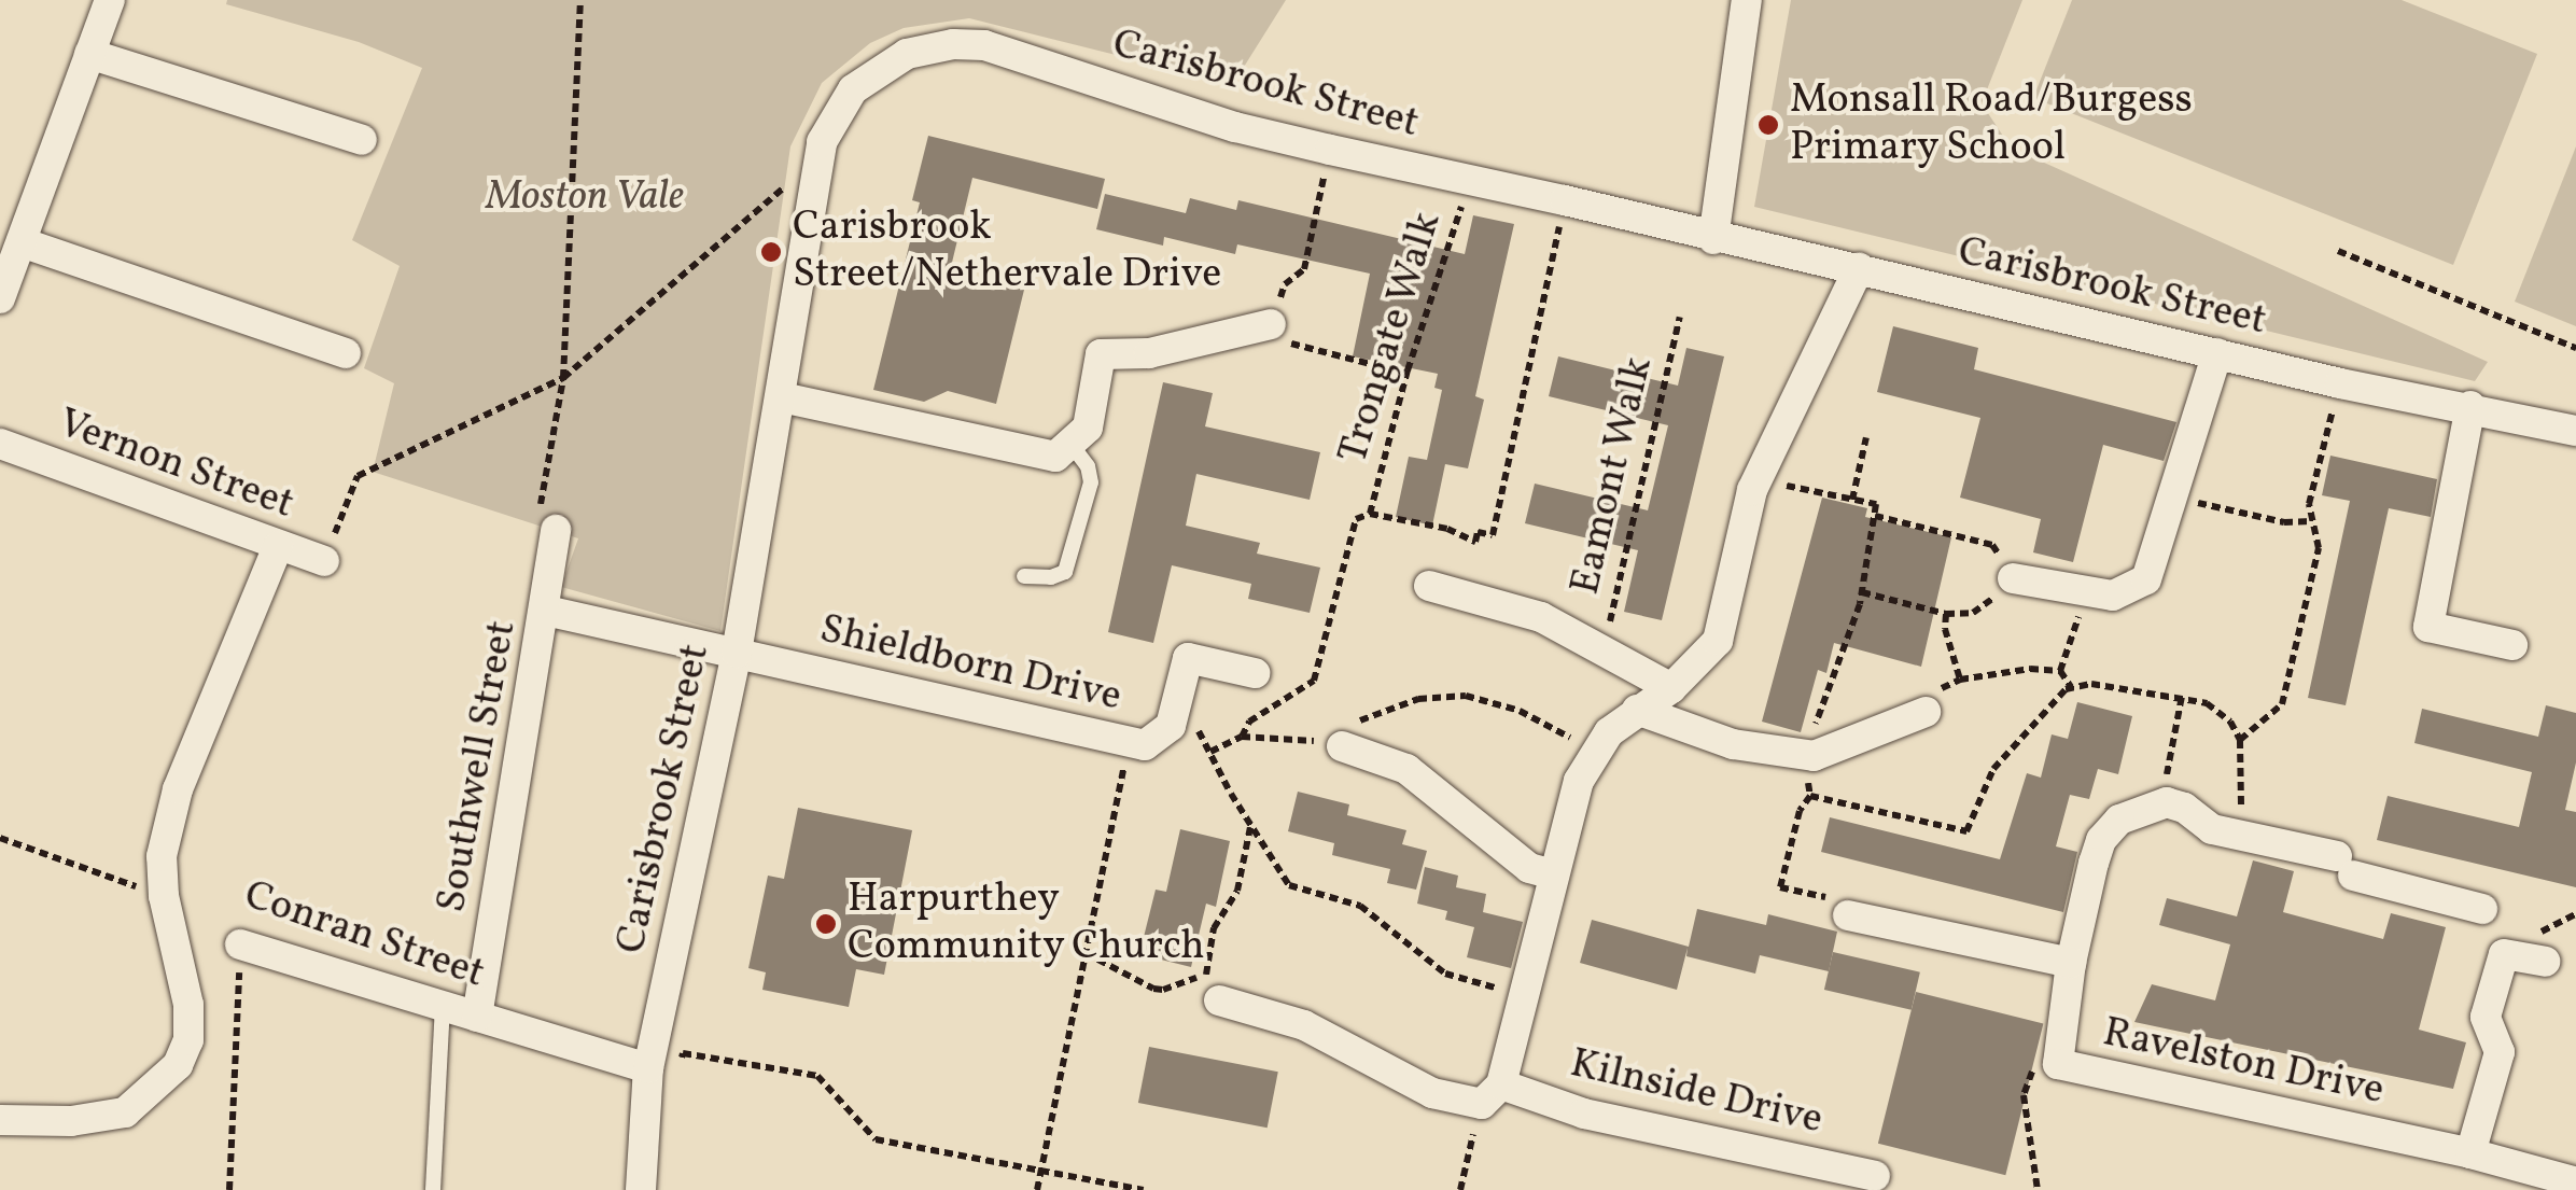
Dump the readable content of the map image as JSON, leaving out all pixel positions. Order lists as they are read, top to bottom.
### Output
{
  "streets": {
    "street": [
      "Carisbrook Street",
      "Vernon Street",
      "Shieldborn Drive",
      "Southwell Street",
      "Conran Street",
      "Ravelston Drive",
      "Kilnside Drive"
    ],
    "path": ["Trongate Walk", "Eamont Walk"]
  },
  "crossings": [
    ["Carisbrook Street", "Trongate Walk"],
    ["Carisbrook Street", "Shieldborn Drive"],
    ["Carisbrook Street", "Conran Street"],
    ["Shieldborn Drive", "Southwell Street"],
    ["Southwell Street", "Conran Street"]
  ],
  "parks": ["Moston Vale"],
  "places": ["Monsall Road/Burgess Primary School", "Carisbrook Street/Nethervale Drive", "Harpurthey Community Church"]
}
